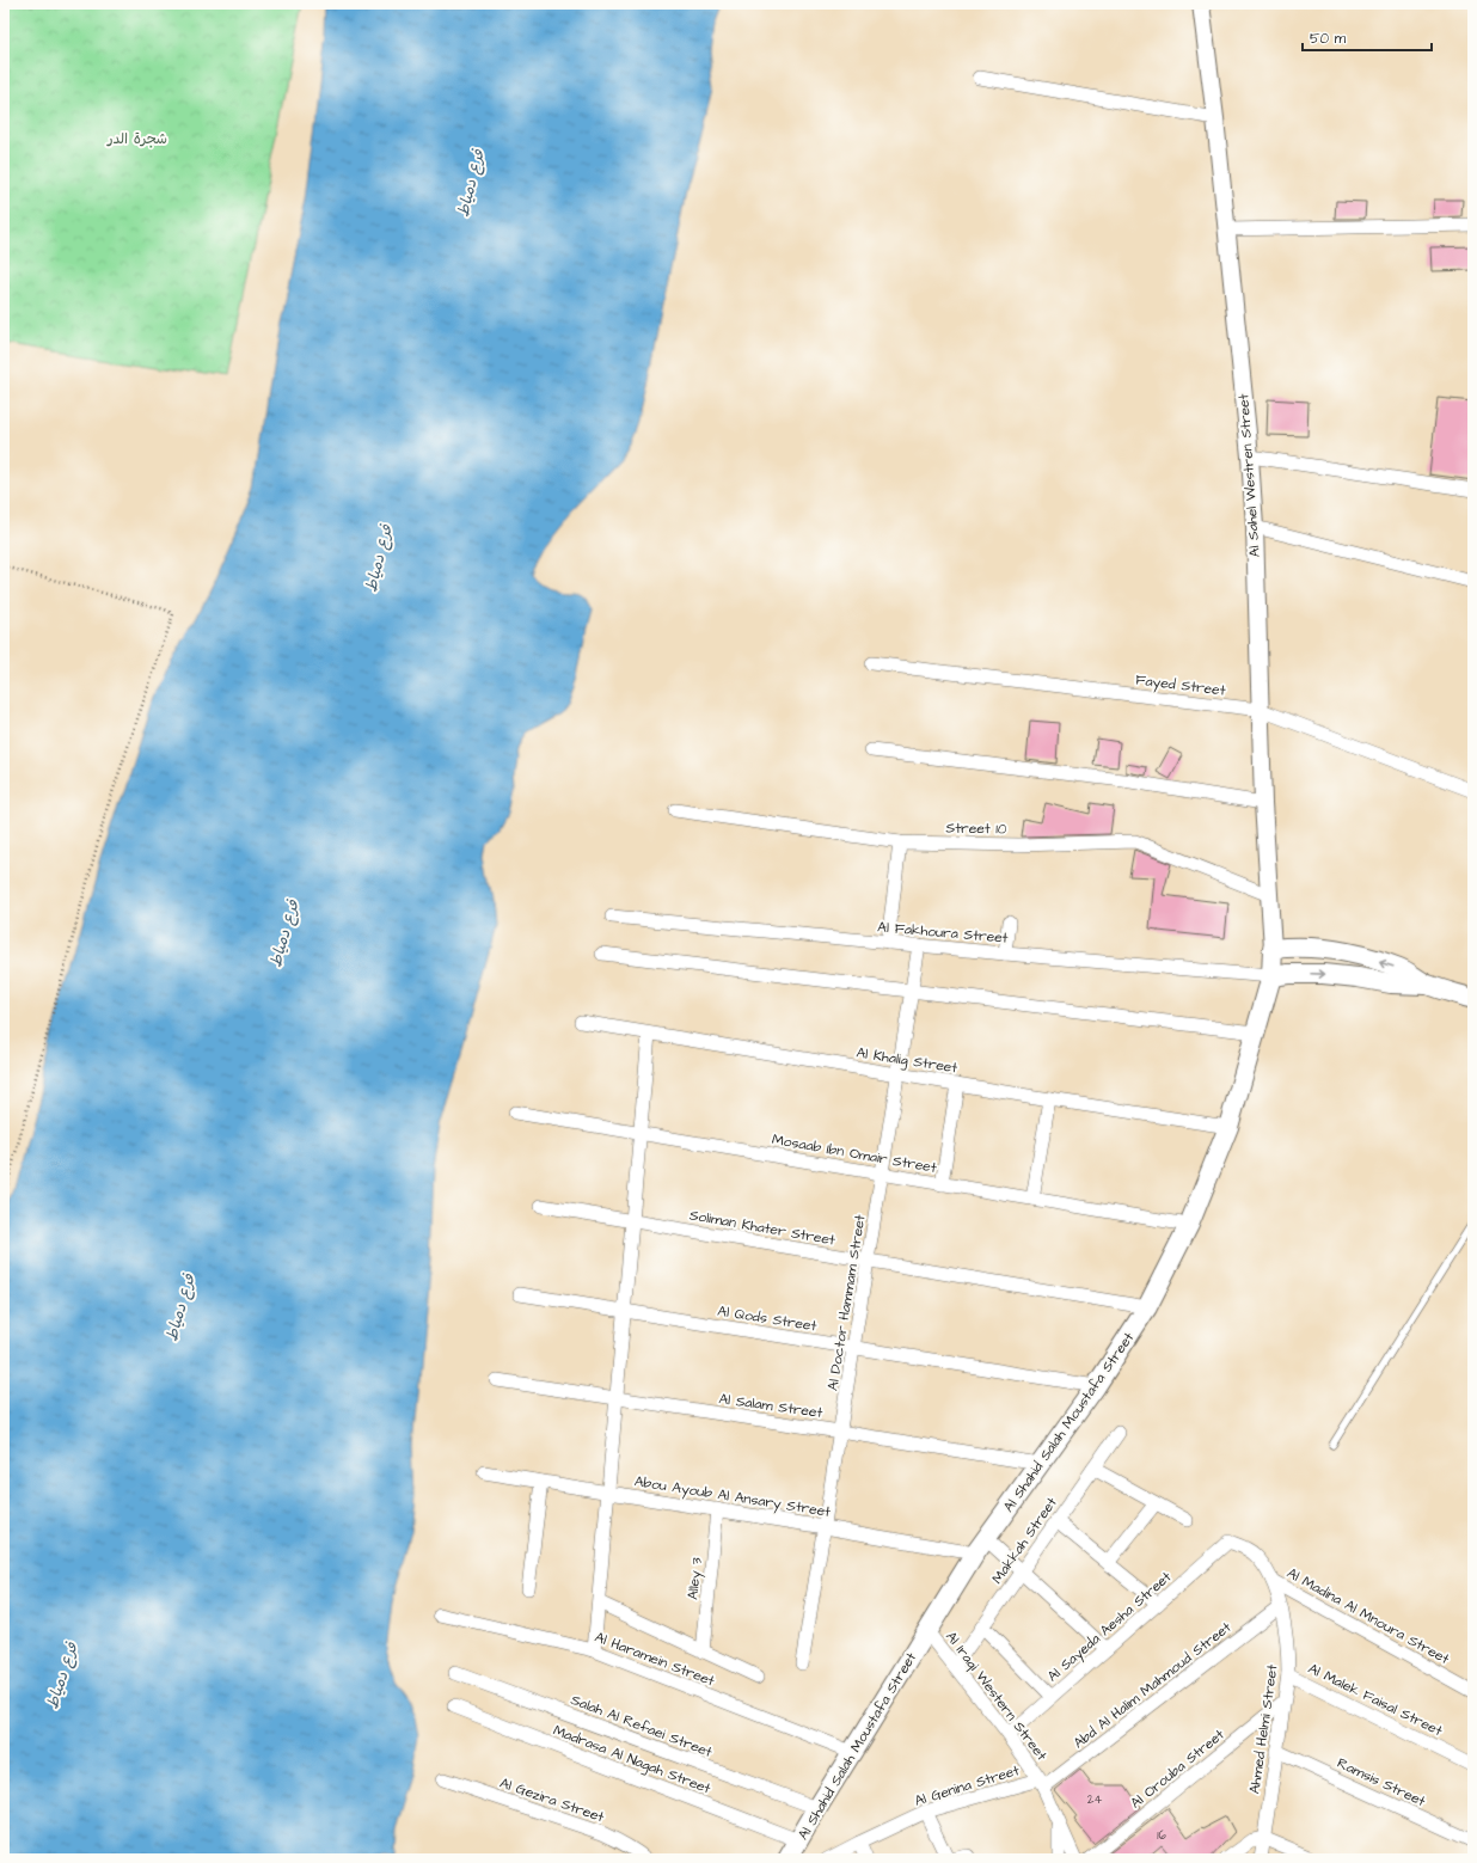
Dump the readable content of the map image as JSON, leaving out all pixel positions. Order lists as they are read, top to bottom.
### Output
{
  "streets": {
    "main road": ["Al Shahid Salah Moustafa Street"],
    "street": [
      "Al Sahel Westren Street",
      "Fayed Street",
      "Street 10",
      "Al Fakhoura Street",
      "Al Khalig Street",
      "Mosaab Ibn Omair Street",
      "Soliman Khater Street",
      "Al Doctor Hammam Street",
      "Al Qods Street",
      "Al Salam Street",
      "Abou Ayoub Al Ansary Street",
      "Makkah Street",
      "Alley 3",
      "Al Madina Al Mnoura Street",
      "Al Sayeda Aesha Street",
      "Al Haramein Street",
      "Abd Al Halim Mahmoud Street",
      "Al Iraqi Western Street",
      "Al Malek Faisal Street",
      "Salah Al Refaei Street",
      "Ahmed Helmi Street",
      "Madrasa Al Nagah Street",
      "Al Orouba Street",
      "Ramsis Street",
      "Al Genina Street",
      "Al Gezira Street"
    ]
  },
  "crossings": [
    ["Al Sahel Westren Street", "Fayed Street"],
    ["Al Sahel Westren Street", "Street 10"],
    ["Al Sahel Westren Street", "Al Shahid Salah Moustafa Street"],
    ["Al Fakhoura Street", "Al Doctor Hammam Street"],
    ["Al Fakhoura Street", "Al Shahid Salah Moustafa Street"],
    ["Al Khalig Street", "Al Doctor Hammam Street"],
    ["Al Khalig Street", "Al Shahid Salah Moustafa Street"],
    ["Mosaab Ibn Omair Street", "Al Doctor Hammam Street"],
    ["Mosaab Ibn Omair Street", "Al Shahid Salah Moustafa Street"],
    ["Soliman Khater Street", "Al Doctor Hammam Street"],
    ["Soliman Khater Street", "Al Shahid Salah Moustafa Street"],
    ["Al Doctor Hammam Street", "Al Qods Street"],
    ["Al Doctor Hammam Street", "Al Salam Street"],
    ["Al Doctor Hammam Street", "Abou Ayoub Al Ansary Street"],
    ["Al Qods Street", "Al Shahid Salah Moustafa Street"],
    ["Al Salam Street", "Al Shahid Salah Moustafa Street"],
    ["Al Shahid Salah Moustafa Street", "Abou Ayoub Al Ansary Street"],
    ["Al Shahid Salah Moustafa Street", "Al Haramein Street"],
    ["Al Shahid Salah Moustafa Street", "Al Iraqi Western Street"],
    ["Al Shahid Salah Moustafa Street", "Salah Al Refaei Street"],
    ["Al Shahid Salah Moustafa Street", "Madrasa Al Nagah Street"],
    ["Abou Ayoub Al Ansary Street", "Alley 3"],
    ["Makkah Street", "Al Iraqi Western Street"],
    ["Al Madina Al Mnoura Street", "Ahmed Helmi Street"],
    ["Al Sayeda Aesha Street", "Al Iraqi Western Street"],
    ["Al Sayeda Aesha Street", "Ahmed Helmi Street"],
    ["Abd Al Halim Mahmoud Street", "Al Iraqi Western Street"],
    ["Abd Al Halim Mahmoud Street", "Ahmed Helmi Street"],
    ["Abd Al Halim Mahmoud Street", "Al Genina Street"],
    ["Al Iraqi Western Street", "Al Genina Street"],
    ["Al Malek Faisal Street", "Ahmed Helmi Street"],
    ["Ahmed Helmi Street", "Al Orouba Street"],
    ["Ahmed Helmi Street", "Ramsis Street"]
  ],
  "water": ["فرع دمياط"],
  "parks": ["شجرة الدر"],
  "house_numbers": ["24", "16"],
  "scale_bar": "50 m"
}
